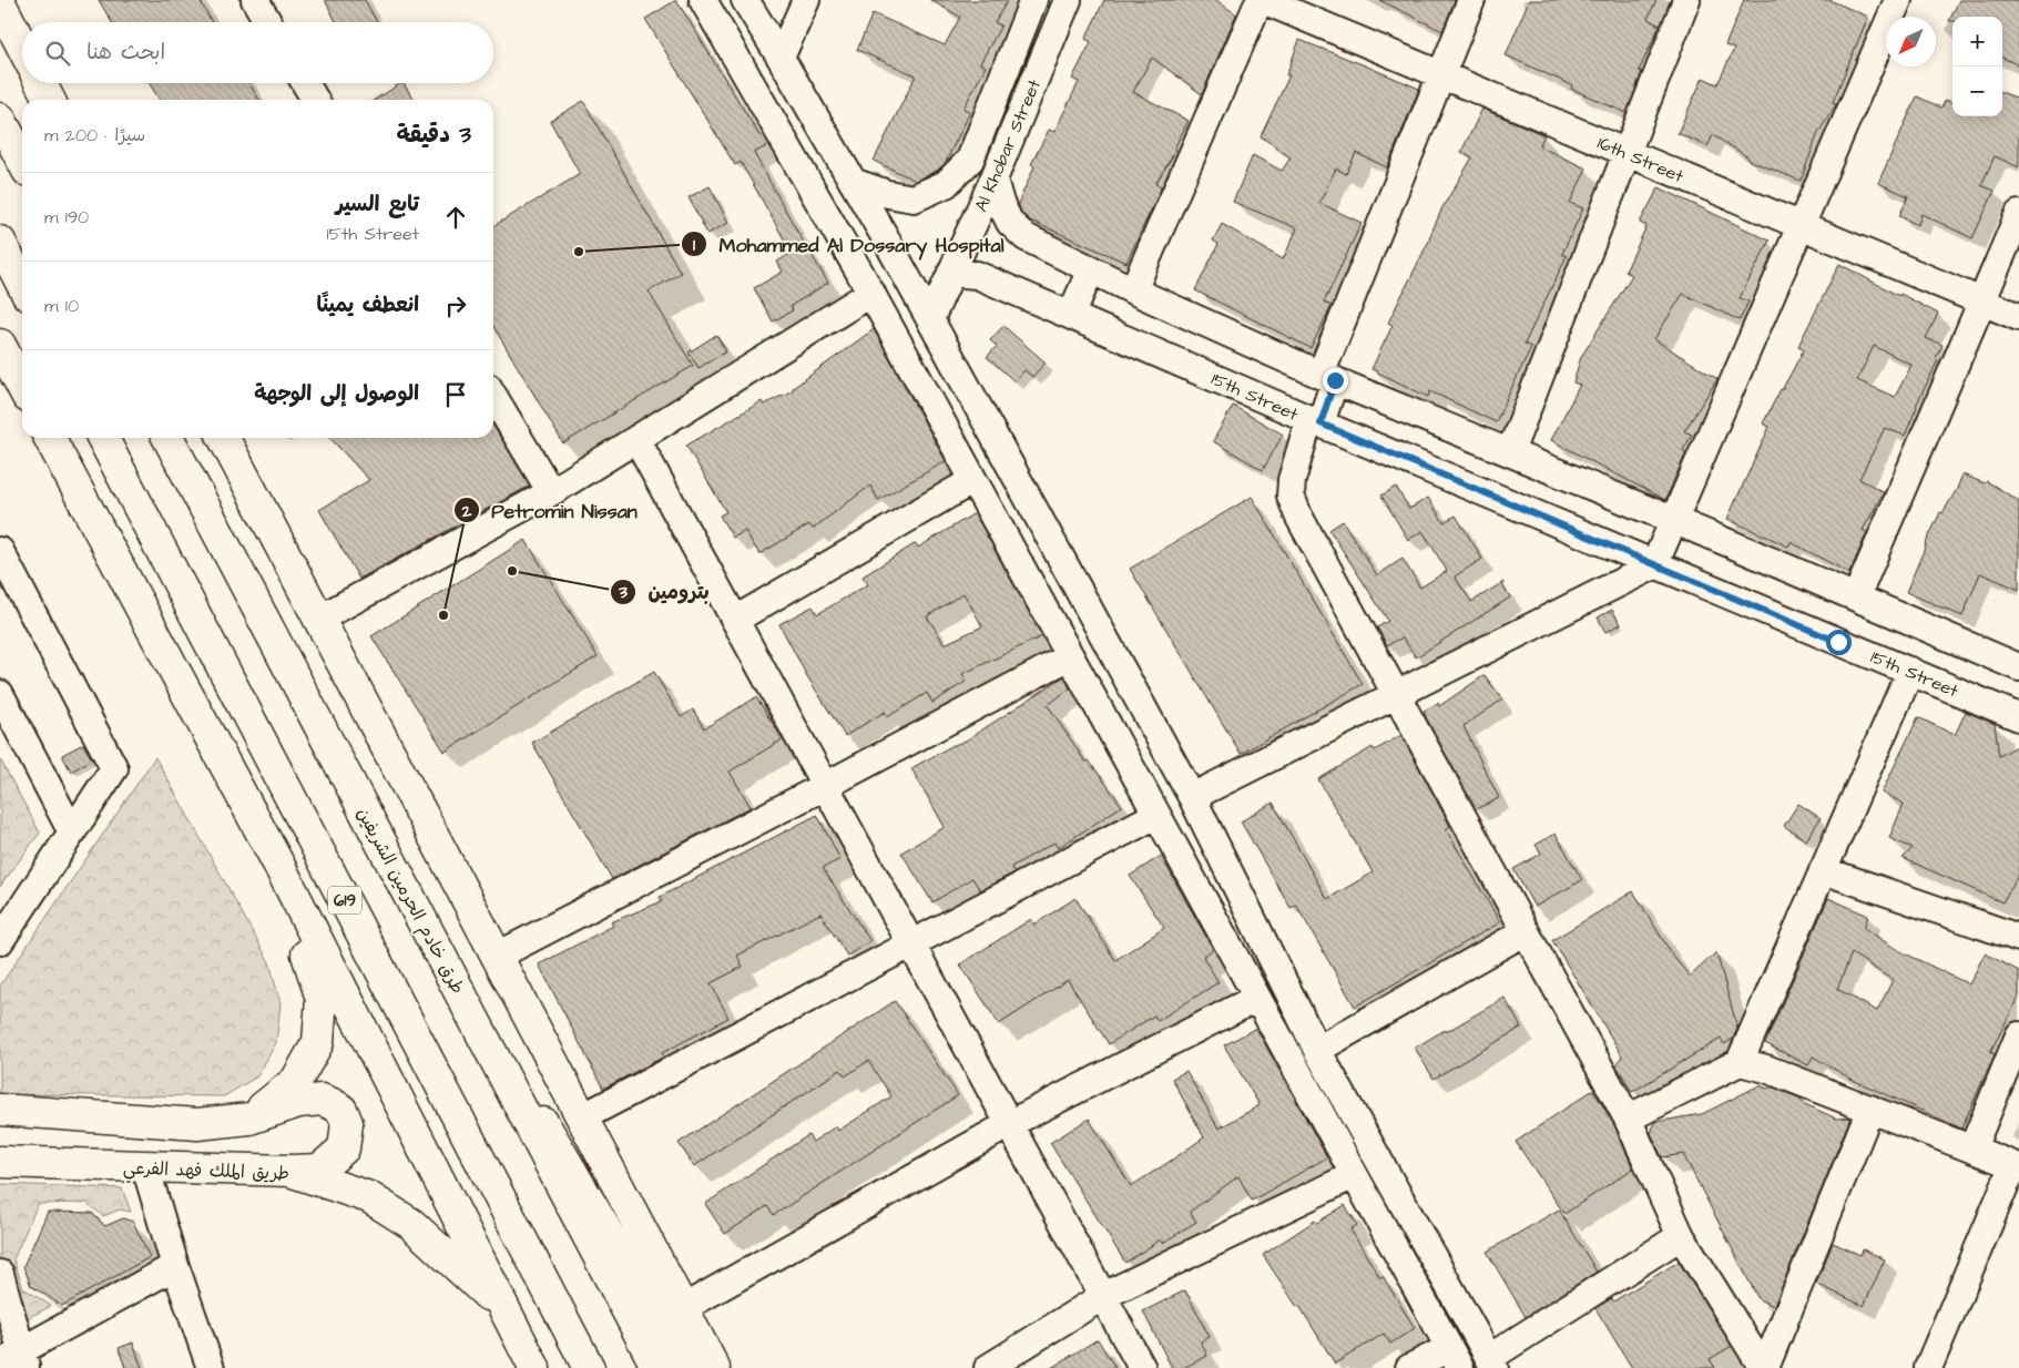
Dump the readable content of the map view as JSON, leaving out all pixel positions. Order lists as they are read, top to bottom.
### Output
{
  "streets": {
    "main road": ["619", "طرق خادم الحرمين الشريفين", "طريق الملك فهد الفرعي"],
    "street": ["Al Khobar Street", "16th Street", "15th Street"]
  },
  "crossings": [
    ["Al Khobar Street", "15th Street"]
  ],
  "places": ["Mohammed Al Dossary Hospital", "بترومين", "Petromin Nissan"],
  "north": "bottom left",
  "page": {
    "map_buttons": ["+", "−"],
    "search": "ابحث هنا",
    "heading": ["3 دقيقة", "سيرًا · 200 m"],
    "list": [
      ["تابع السير", "15th Street", "190 m"],
      ["انعطف يمينًا", "10 m"],
      "الوصول إلى الوجهة"
    ]
  }
}
